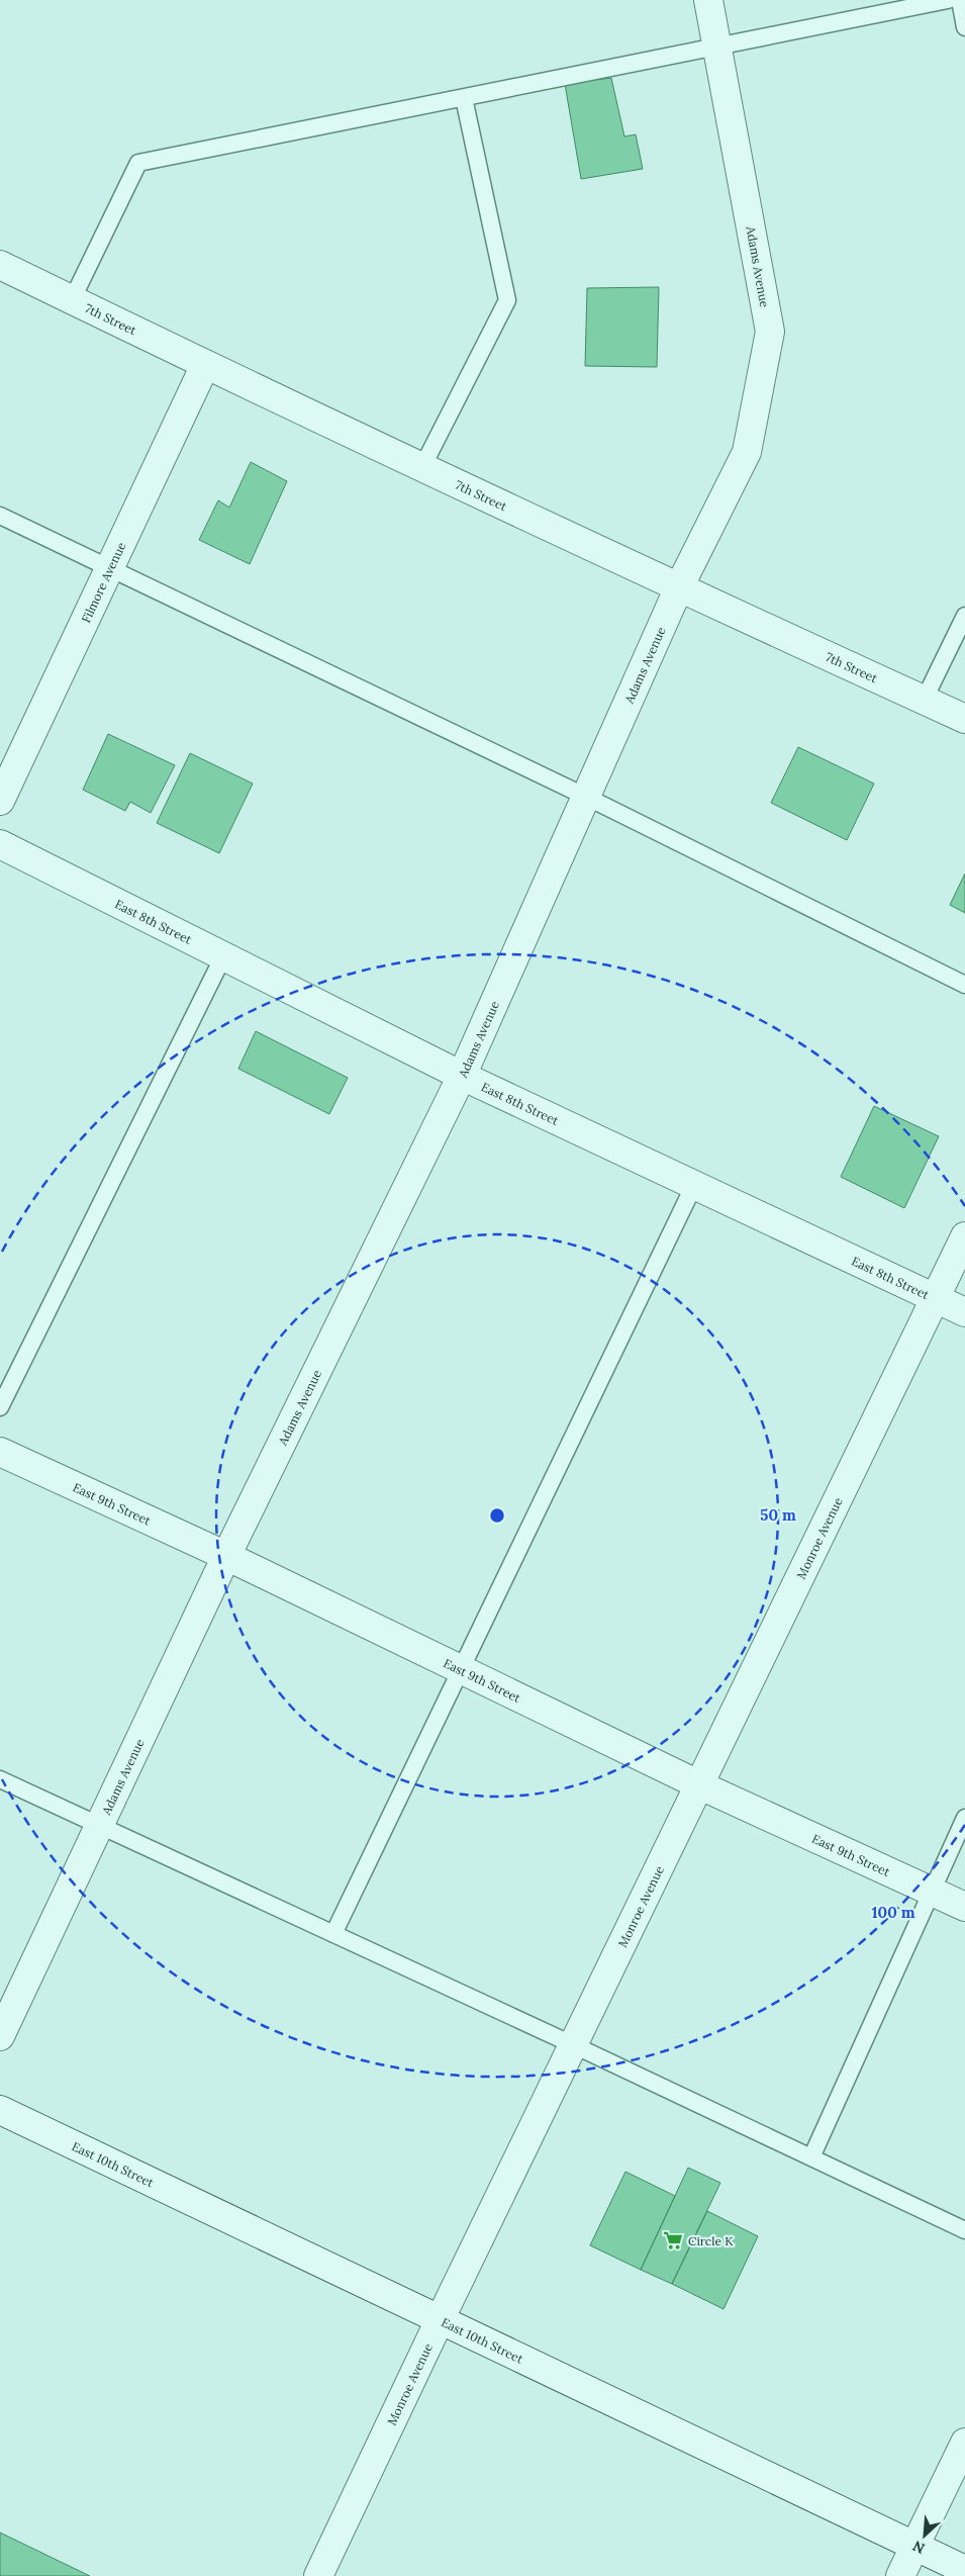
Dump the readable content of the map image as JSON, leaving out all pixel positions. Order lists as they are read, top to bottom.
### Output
{
  "streets": {
    "street": [
      "Adams Avenue",
      "7th Street",
      "Filmore Avenue",
      "East 8th Street",
      "East 9th Street",
      "Monroe Avenue",
      "East 10th Street"
    ]
  },
  "crossings": [
    ["Adams Avenue", "7th Street"],
    ["Adams Avenue", "East 8th Street"],
    ["Adams Avenue", "East 9th Street"],
    ["7th Street", "Filmore Avenue"],
    ["East 8th Street", "Monroe Avenue"],
    ["East 9th Street", "Monroe Avenue"],
    ["Monroe Avenue", "East 10th Street"]
  ],
  "places": {
    "supermarket": ["Circle K"]
  },
  "north": "bottom left",
  "rings": ["50 m", "100 m"]
}
